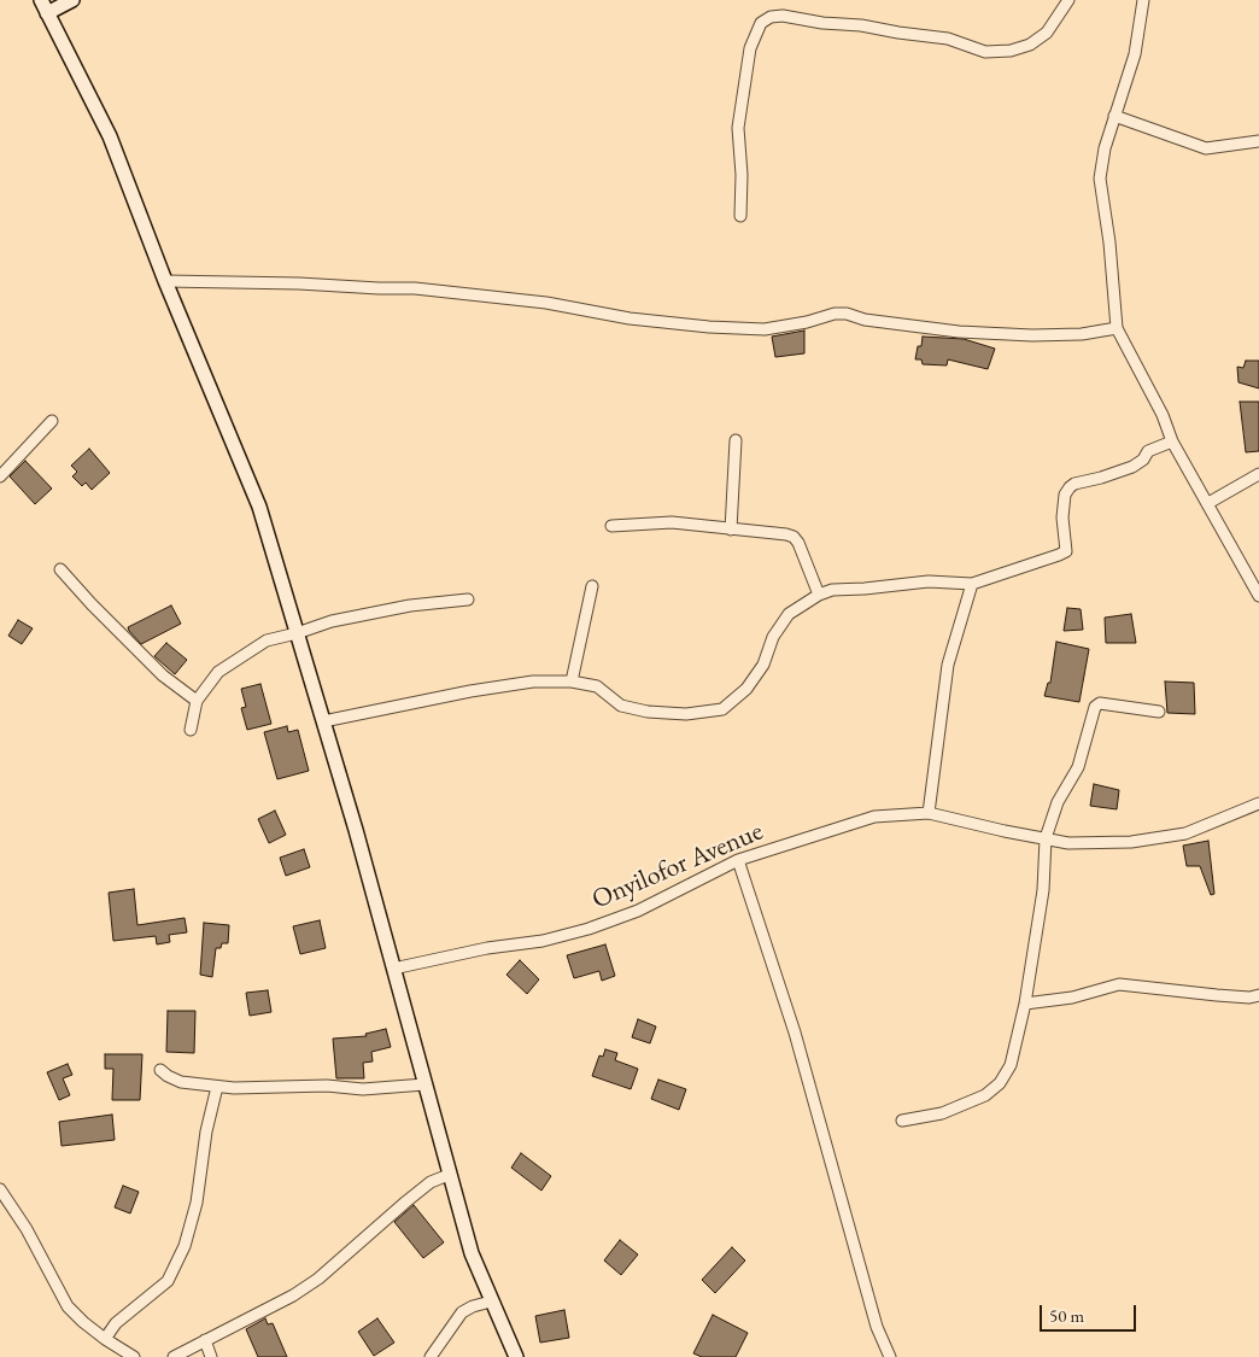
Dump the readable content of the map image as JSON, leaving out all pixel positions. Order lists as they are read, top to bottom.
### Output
{
  "streets": {
    "street": ["Onyilofor Avenue"]
  },
  "scale_bar": "50 m"
}
